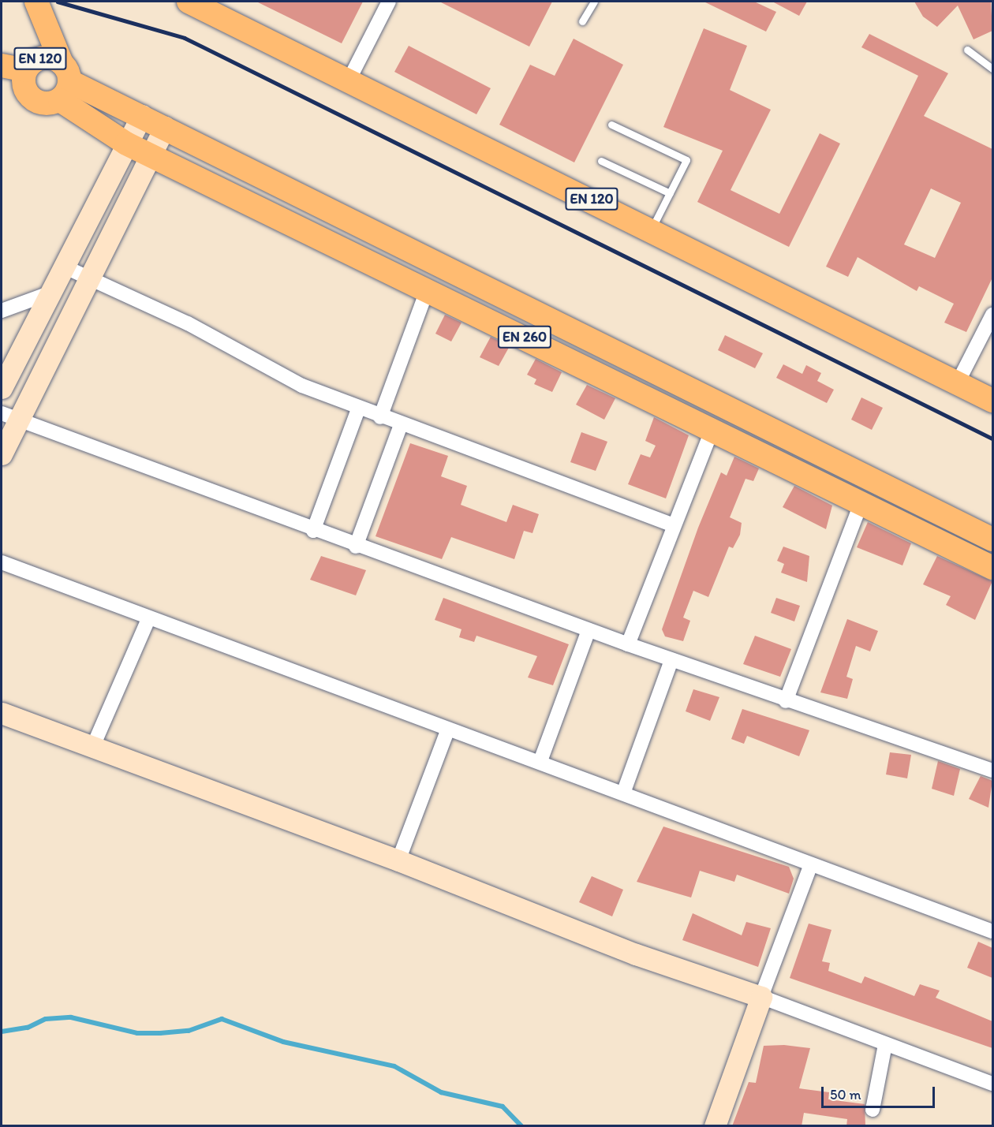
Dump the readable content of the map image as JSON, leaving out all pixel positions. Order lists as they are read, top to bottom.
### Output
{
  "streets": {
    "main road": ["EN 120", "EN 260"]
  },
  "crossings": [
    ["EN 120", "EN 260"]
  ],
  "scale_bar": "50 m"
}
